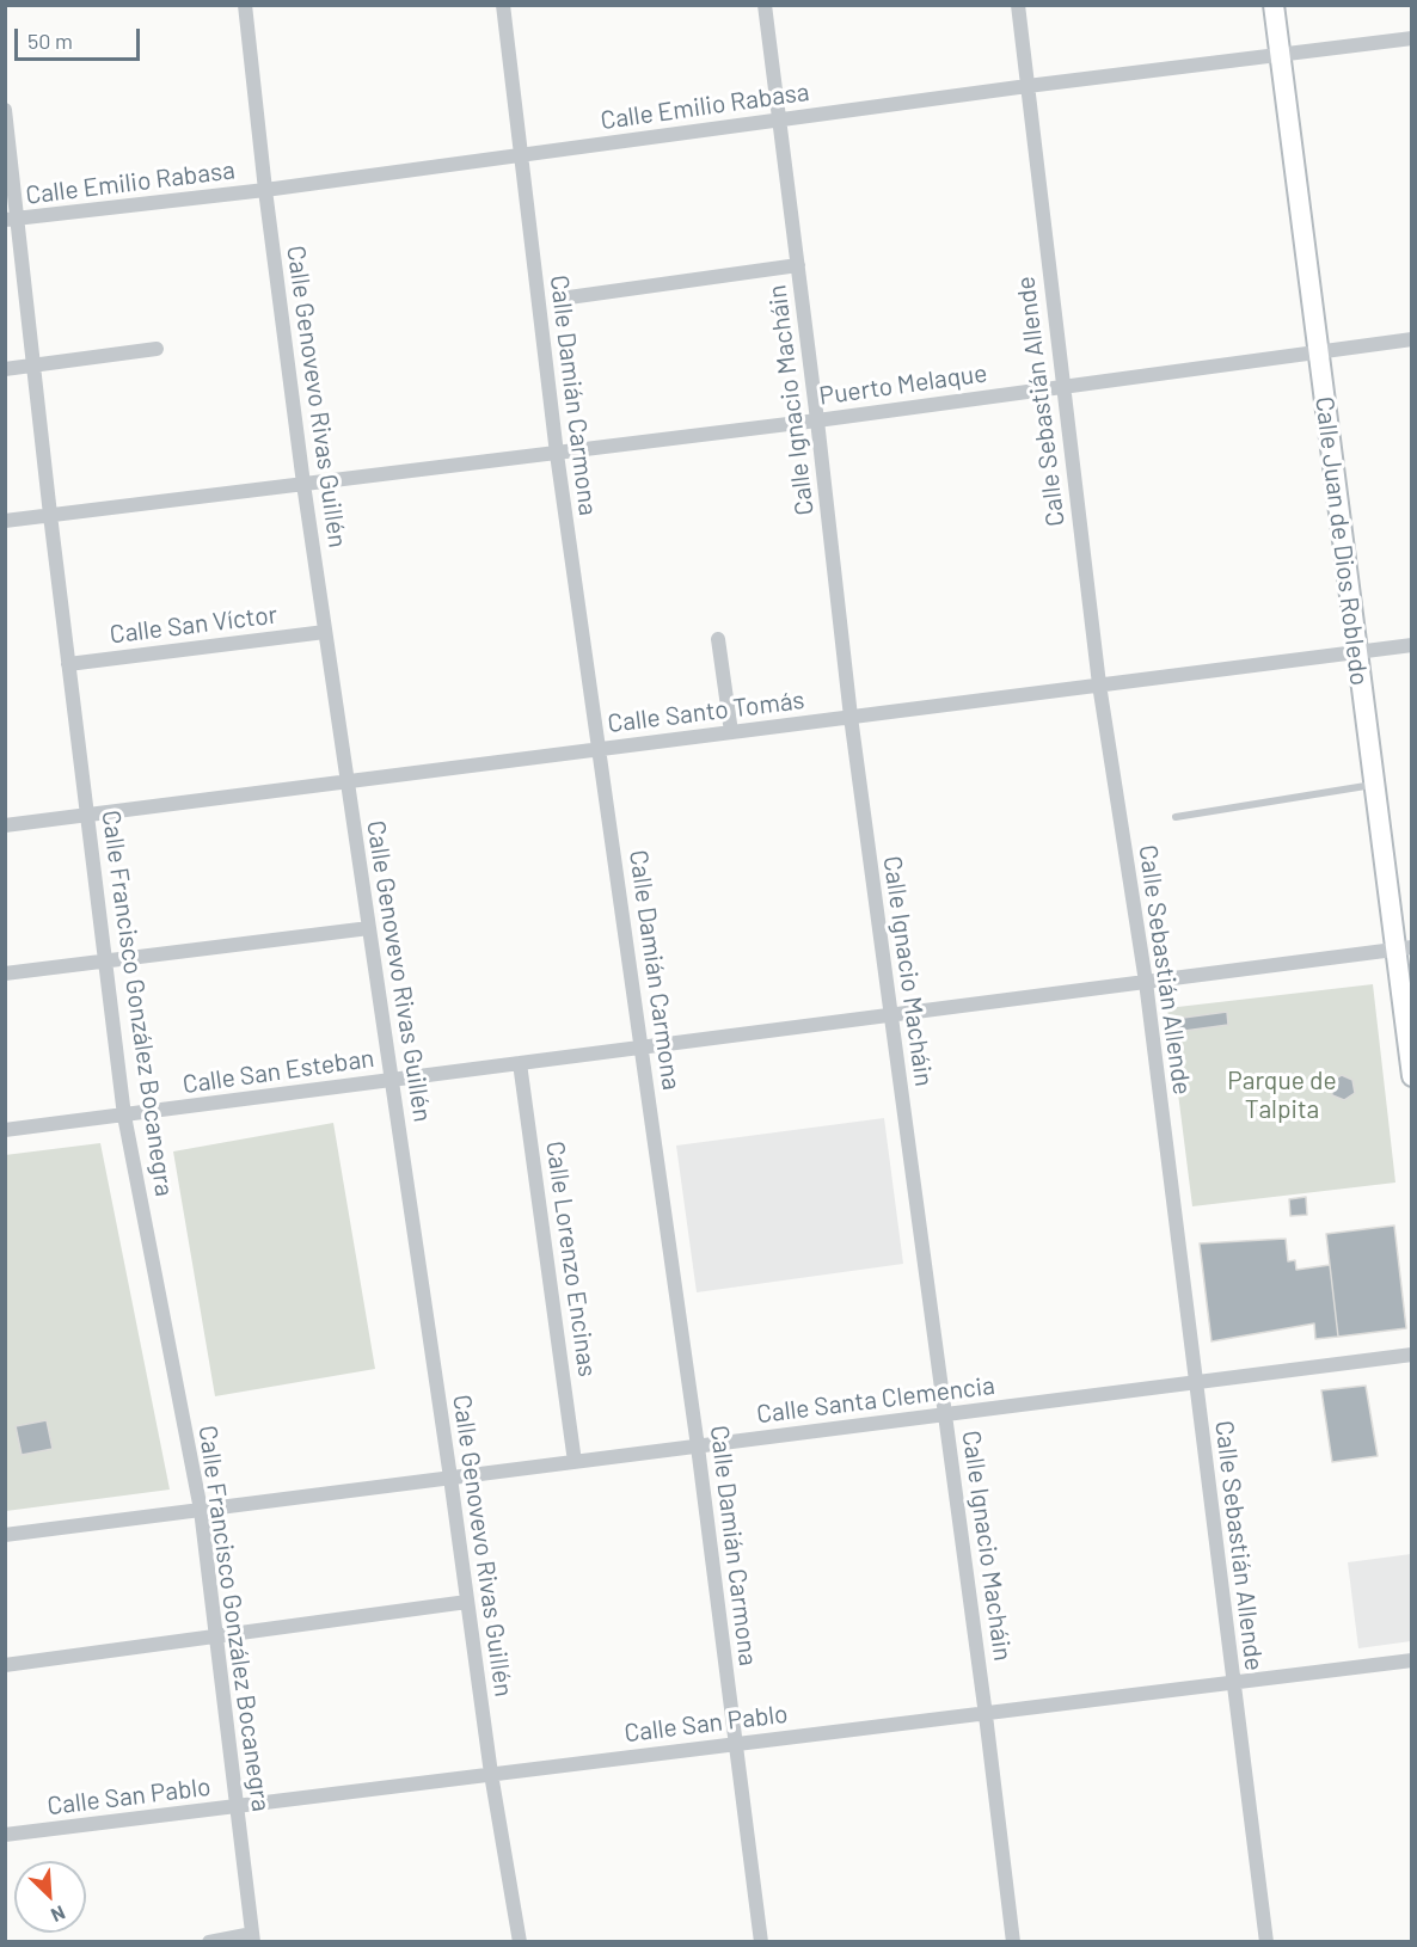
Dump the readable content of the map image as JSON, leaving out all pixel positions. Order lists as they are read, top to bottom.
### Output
{
  "streets": {
    "street": [
      "Calle Emilio Rabasa",
      "Puerto Melaque",
      "Calle Damián Carmona",
      "Calle Genovevo Rivas Guillén",
      "Calle Ignacio Macháin",
      "Calle Sebastián Allende",
      "Calle Juan de Dios Robledo",
      "Calle San Víctor",
      "Calle Santo Tomás",
      "Calle Francisco González Bocanegra",
      "Calle San Esteban",
      "Calle Lorenzo Encinas",
      "Calle Santa Clemencia",
      "Calle San Pablo"
    ]
  },
  "crossings": [
    ["Calle Emilio Rabasa", "Calle Damián Carmona"],
    ["Calle Emilio Rabasa", "Calle Genovevo Rivas Guillén"],
    ["Calle Emilio Rabasa", "Calle Ignacio Macháin"],
    ["Calle Emilio Rabasa", "Calle Sebastián Allende"],
    ["Calle Emilio Rabasa", "Calle Juan de Dios Robledo"],
    ["Calle Emilio Rabasa", "Calle Francisco González Bocanegra"],
    ["Puerto Melaque", "Calle Damián Carmona"],
    ["Puerto Melaque", "Calle Genovevo Rivas Guillén"],
    ["Puerto Melaque", "Calle Ignacio Macháin"],
    ["Puerto Melaque", "Calle Sebastián Allende"],
    ["Puerto Melaque", "Calle Juan de Dios Robledo"],
    ["Puerto Melaque", "Calle Francisco González Bocanegra"],
    ["Calle Damián Carmona", "Calle Santo Tomás"],
    ["Calle Damián Carmona", "Calle San Esteban"],
    ["Calle Damián Carmona", "Calle Santa Clemencia"],
    ["Calle Damián Carmona", "Calle San Pablo"],
    ["Calle Genovevo Rivas Guillén", "Calle San Víctor"],
    ["Calle Genovevo Rivas Guillén", "Calle Santo Tomás"],
    ["Calle Genovevo Rivas Guillén", "Calle San Esteban"],
    ["Calle Genovevo Rivas Guillén", "Calle Santa Clemencia"],
    ["Calle Genovevo Rivas Guillén", "Calle San Pablo"],
    ["Calle Ignacio Macháin", "Calle Santo Tomás"],
    ["Calle Ignacio Macháin", "Calle San Esteban"],
    ["Calle Ignacio Macháin", "Calle Santa Clemencia"],
    ["Calle Ignacio Macháin", "Calle San Pablo"],
    ["Calle Sebastián Allende", "Calle Santo Tomás"],
    ["Calle Sebastián Allende", "Calle San Esteban"],
    ["Calle Sebastián Allende", "Calle Santa Clemencia"],
    ["Calle Sebastián Allende", "Calle San Pablo"],
    ["Calle Juan de Dios Robledo", "Calle Santo Tomás"],
    ["Calle Juan de Dios Robledo", "Calle San Esteban"],
    ["Calle San Víctor", "Calle Francisco González Bocanegra"],
    ["Calle Santo Tomás", "Calle Francisco González Bocanegra"],
    ["Calle Francisco González Bocanegra", "Calle San Esteban"],
    ["Calle Francisco González Bocanegra", "Calle Santa Clemencia"],
    ["Calle Francisco González Bocanegra", "Calle San Pablo"],
    ["Calle San Esteban", "Calle Lorenzo Encinas"],
    ["Calle Lorenzo Encinas", "Calle Santa Clemencia"]
  ],
  "parks": ["Parque de Talpita"],
  "scale_bar": "50 m",
  "north": "bottom right"
}
